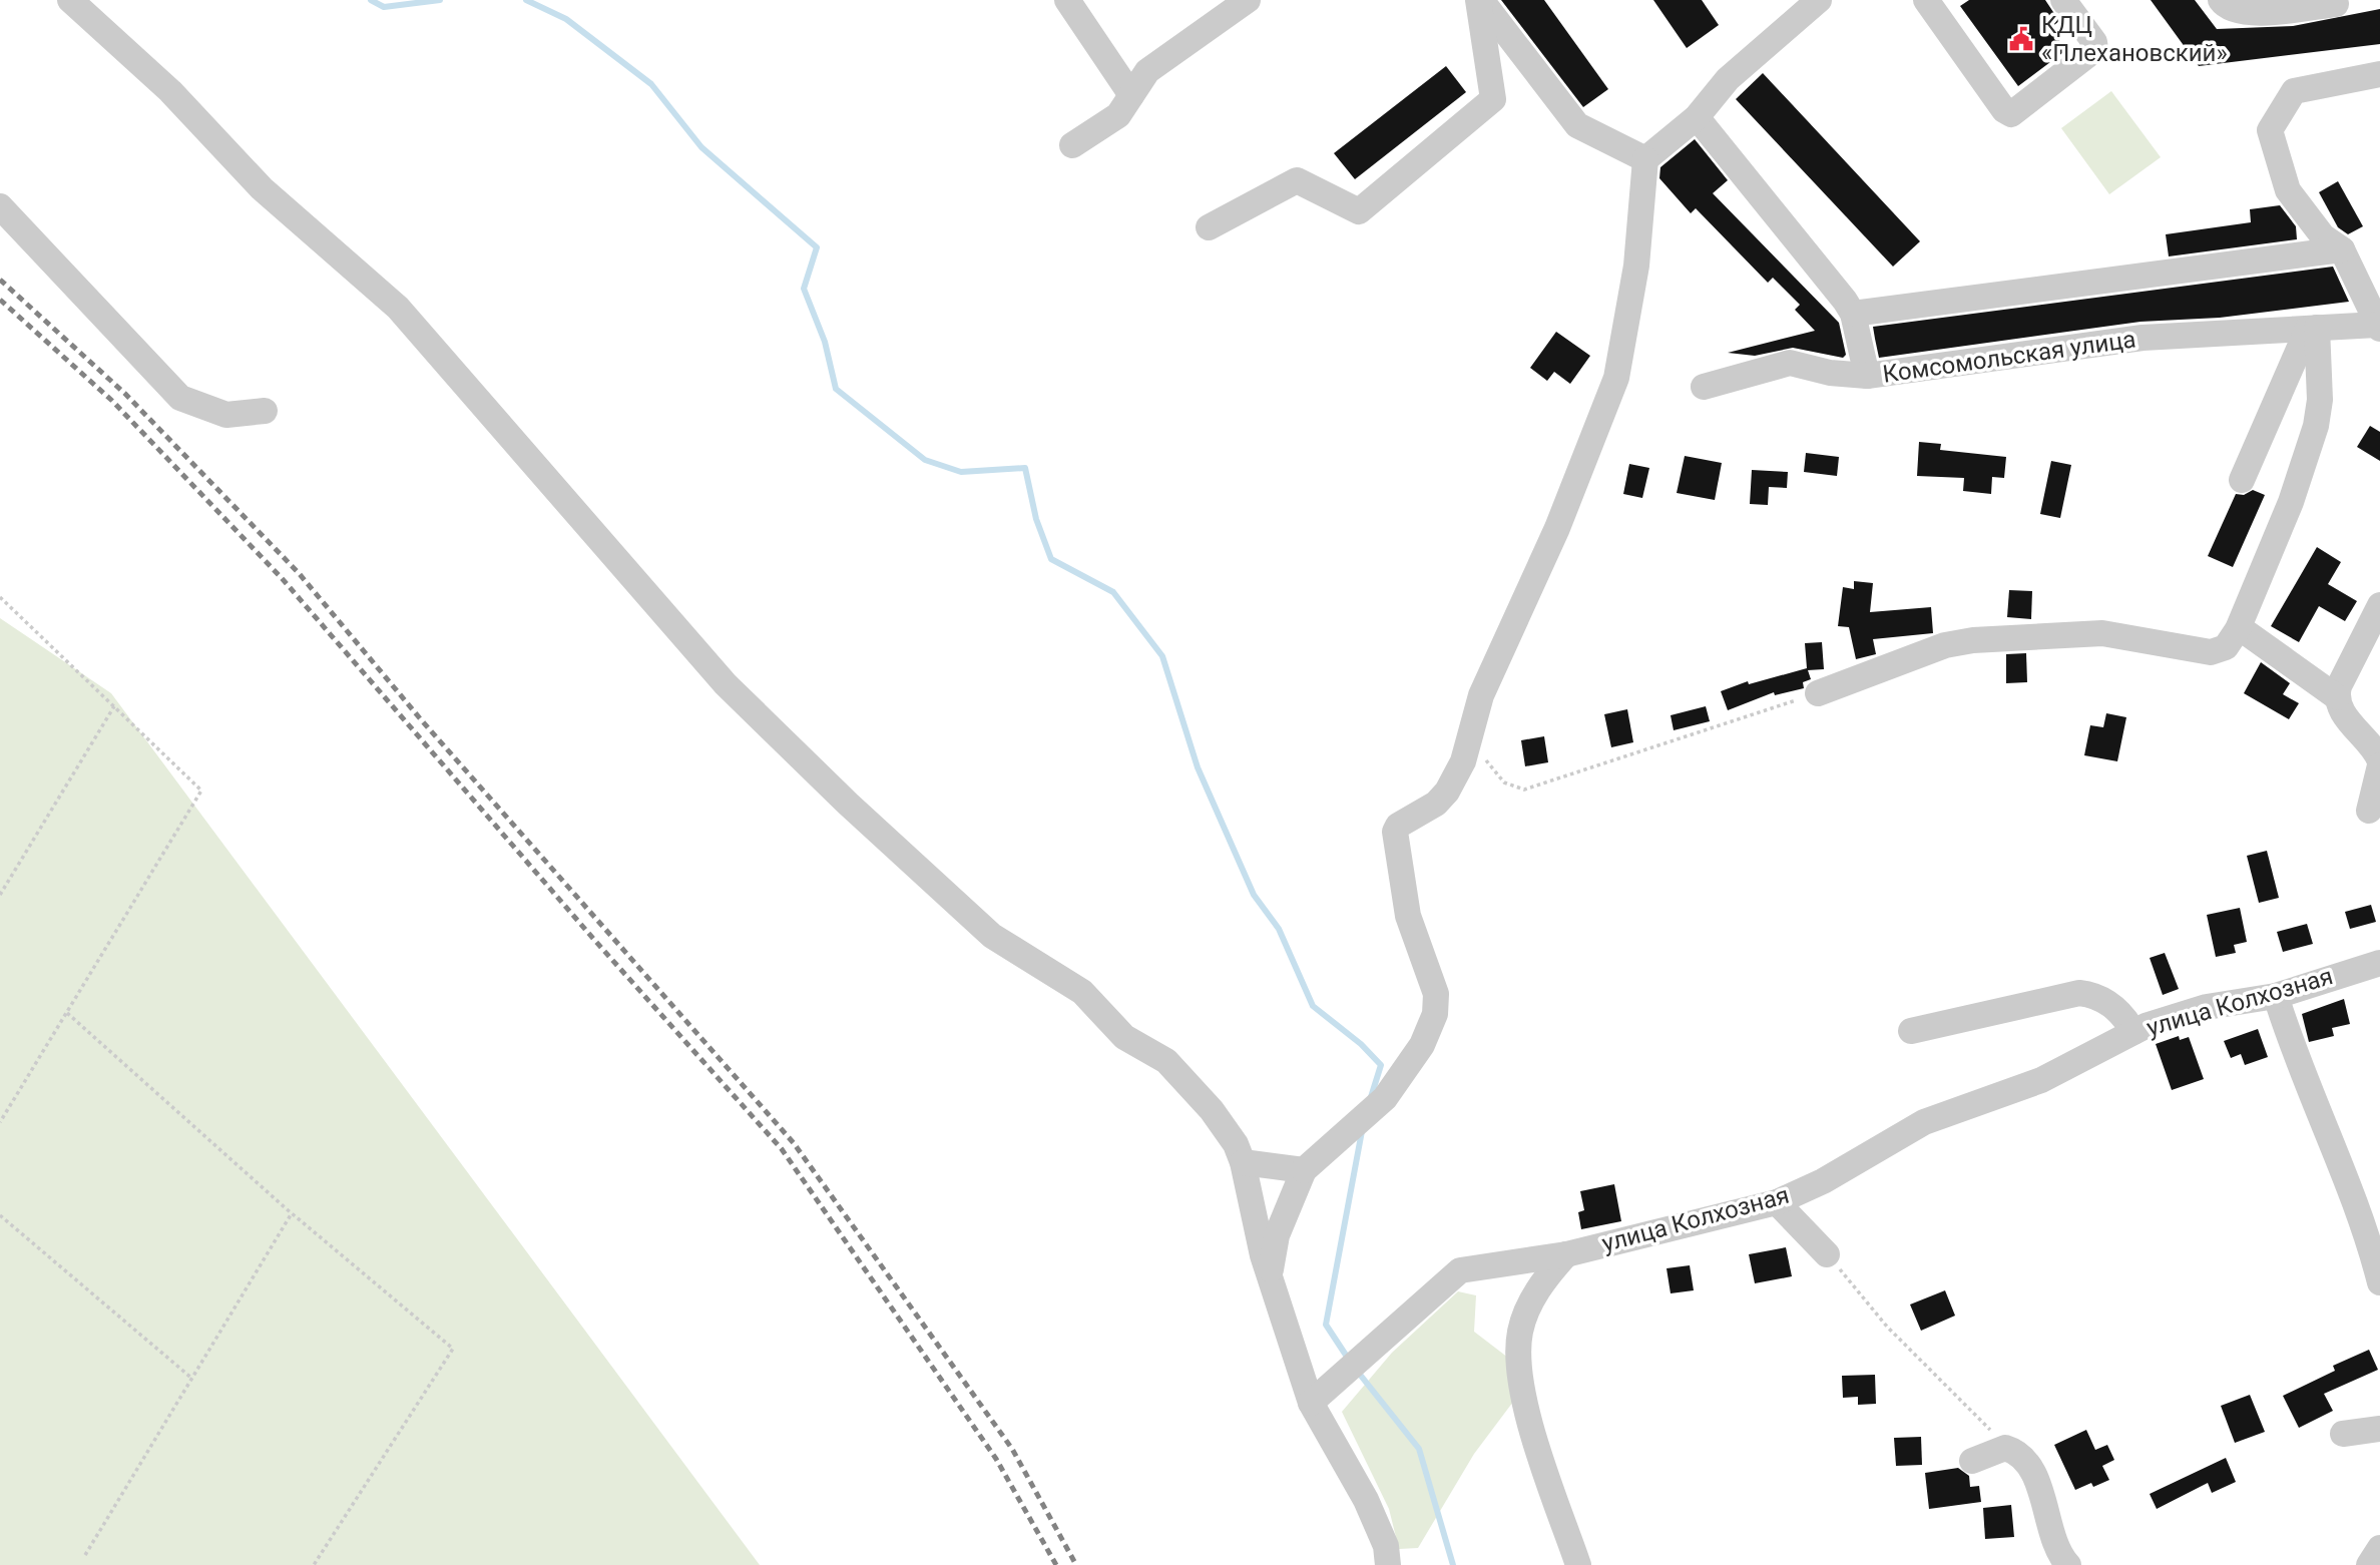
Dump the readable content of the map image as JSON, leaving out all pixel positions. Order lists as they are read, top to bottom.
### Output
{
  "streets": {
    "street": ["Комсомольская улица", "улица Колхозная"]
  },
  "places": {
    "public building": ["КДЦ «Плехановский»"]
  }
}
